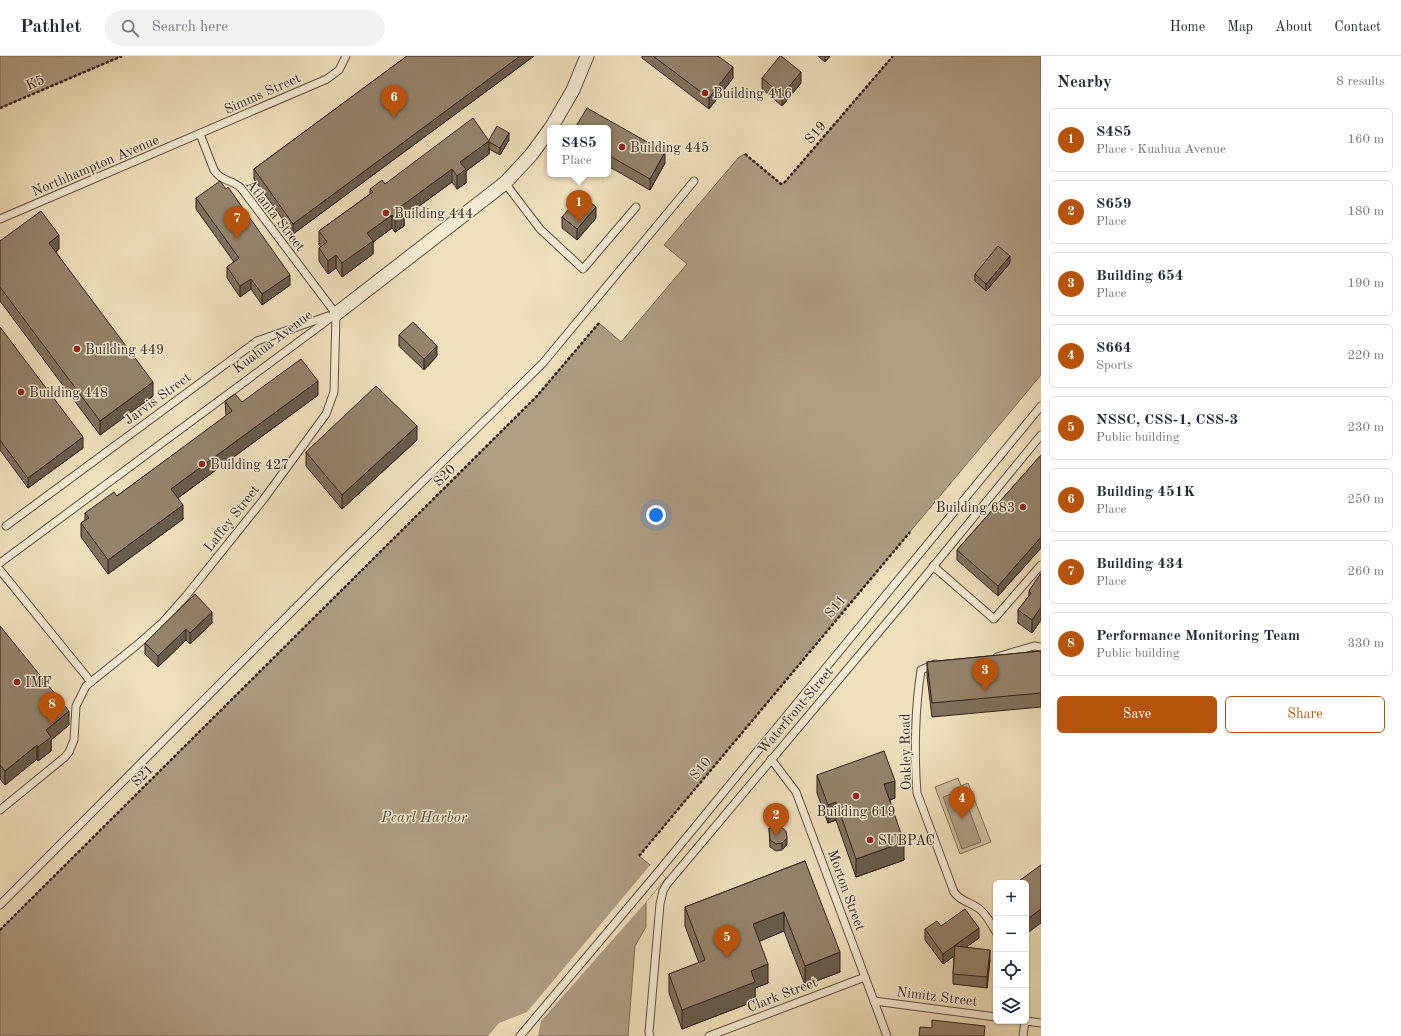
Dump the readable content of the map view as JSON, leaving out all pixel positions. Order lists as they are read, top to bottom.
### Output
{
  "streets": {
    "street": ["Kuahua Avenue"],
    "lane": [
      "Simms Street",
      "Northhampton Avenue",
      "Atlanta Street",
      "Jarvis Street",
      "Laffey Street",
      "Waterfront Street",
      "Oakley Road",
      "Morton Street",
      "Clark Street",
      "Nimitz Street"
    ],
    "path": [
      "K5",
      "S19",
      "S20",
      "S11",
      "S10",
      "S21"
    ]
  },
  "crossings": [
    ["Simms Street", "Northhampton Avenue"],
    ["Simms Street", "Atlanta Street"],
    ["Northhampton Avenue", "Atlanta Street"],
    ["Atlanta Street", "Kuahua Avenue"],
    ["Atlanta Street", "Jarvis Street"],
    ["Atlanta Street", "Laffey Street"],
    ["Kuahua Avenue", "Jarvis Street"],
    ["Kuahua Avenue", "Laffey Street"],
    ["Jarvis Street", "Laffey Street"],
    ["S20", "S21"],
    ["S11", "S10"],
    ["Waterfront Street", "Morton Street"],
    ["Morton Street", "Clark Street"],
    ["Morton Street", "Nimitz Street"]
  ],
  "water": ["Pearl Harbor"],
  "places": [
    "Building 416",
    "Building 445",
    "Building 444",
    "Building 449",
    "Building 448",
    "Building 427",
    "Building 683",
    "IMF",
    "Building 619",
    "SUBPAC"
  ],
  "page": {
    "header": "Pathlet",
    "search": "Search here",
    "nav": [
      "Home",
      "Map",
      "About",
      "Contact"
    ],
    "heading": ["Nearby", "8 results"],
    "pins": [
      "6",
      "1",
      "7",
      "3",
      "8",
      "4",
      "2",
      "5"
    ],
    "list": [
      {
        "mark": "1",
        "name": "S485",
        "note": "Place · Kuahua Avenue",
        "value": "160 m"
      },
      {
        "mark": "2",
        "name": "S659",
        "note": "Place",
        "value": "180 m"
      },
      {
        "mark": "3",
        "name": "Building 654",
        "note": "Place",
        "value": "190 m"
      },
      {
        "mark": "4",
        "name": "S664",
        "note": "Sports",
        "value": "220 m"
      },
      {
        "mark": "5",
        "name": "NSSC, CSS-1, CSS-3",
        "note": "Public building",
        "value": "230 m"
      },
      {
        "mark": "6",
        "name": "Building 451K",
        "note": "Place",
        "value": "250 m"
      },
      {
        "mark": "7",
        "name": "Building 434",
        "note": "Place",
        "value": "260 m"
      },
      {
        "mark": "8",
        "name": "Performance Monitoring Team",
        "note": "Public building",
        "value": "330 m"
      }
    ],
    "popup": ["S485", "Place"],
    "buttons": ["Save", "Share"],
    "map_buttons": ["+", "−"]
  }
}
